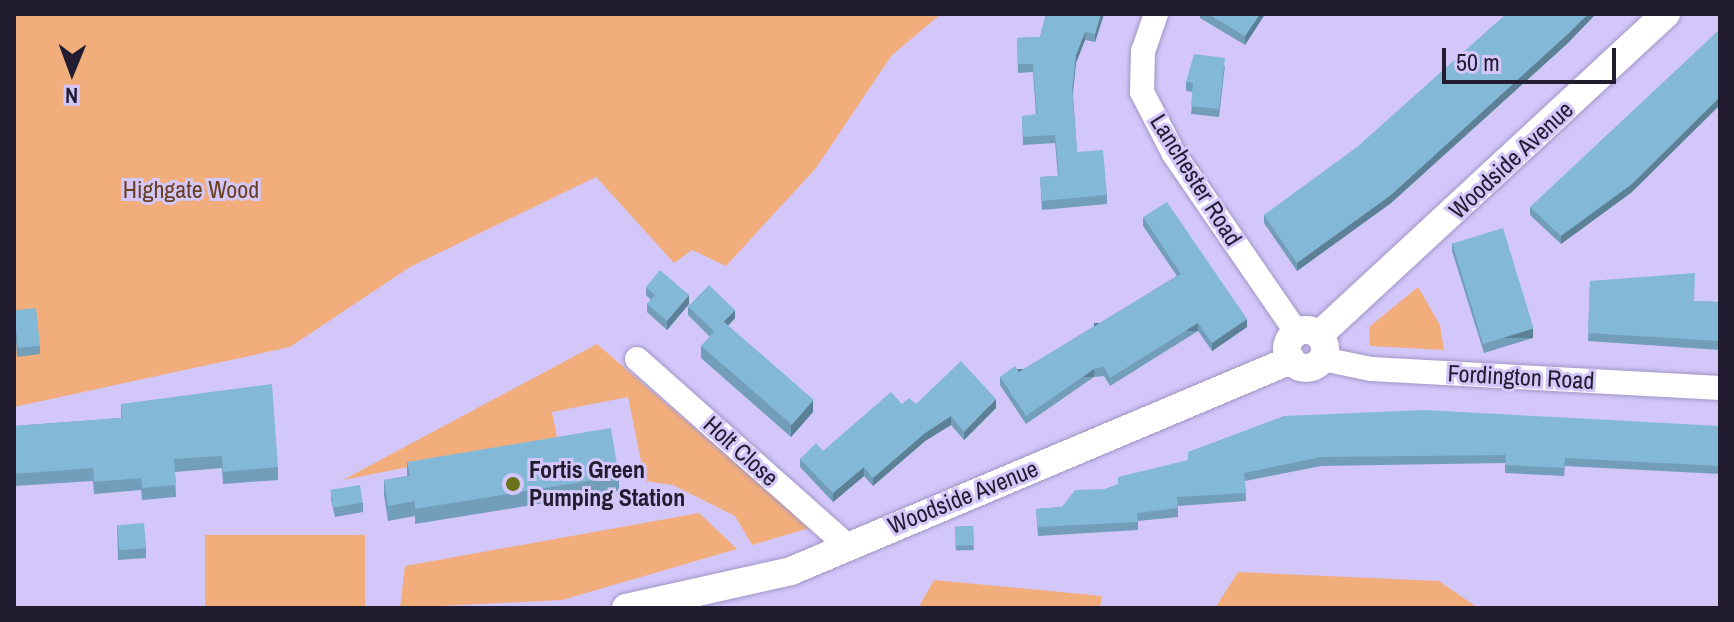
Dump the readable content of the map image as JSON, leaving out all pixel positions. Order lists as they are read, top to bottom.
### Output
{
  "streets": {
    "street": [
      "Woodside Avenue",
      "Lanchester Road",
      "Fordington Road",
      "Holt Close"
    ]
  },
  "crossings": [
    ["Woodside Avenue", "Lanchester Road"],
    ["Woodside Avenue", "Fordington Road"],
    ["Woodside Avenue", "Holt Close"],
    ["Lanchester Road", "Fordington Road"]
  ],
  "parks": ["Highgate Wood"],
  "places": ["Fortis Green Pumping Station"],
  "scale_bar": "50 m",
  "north": "bottom"
}
